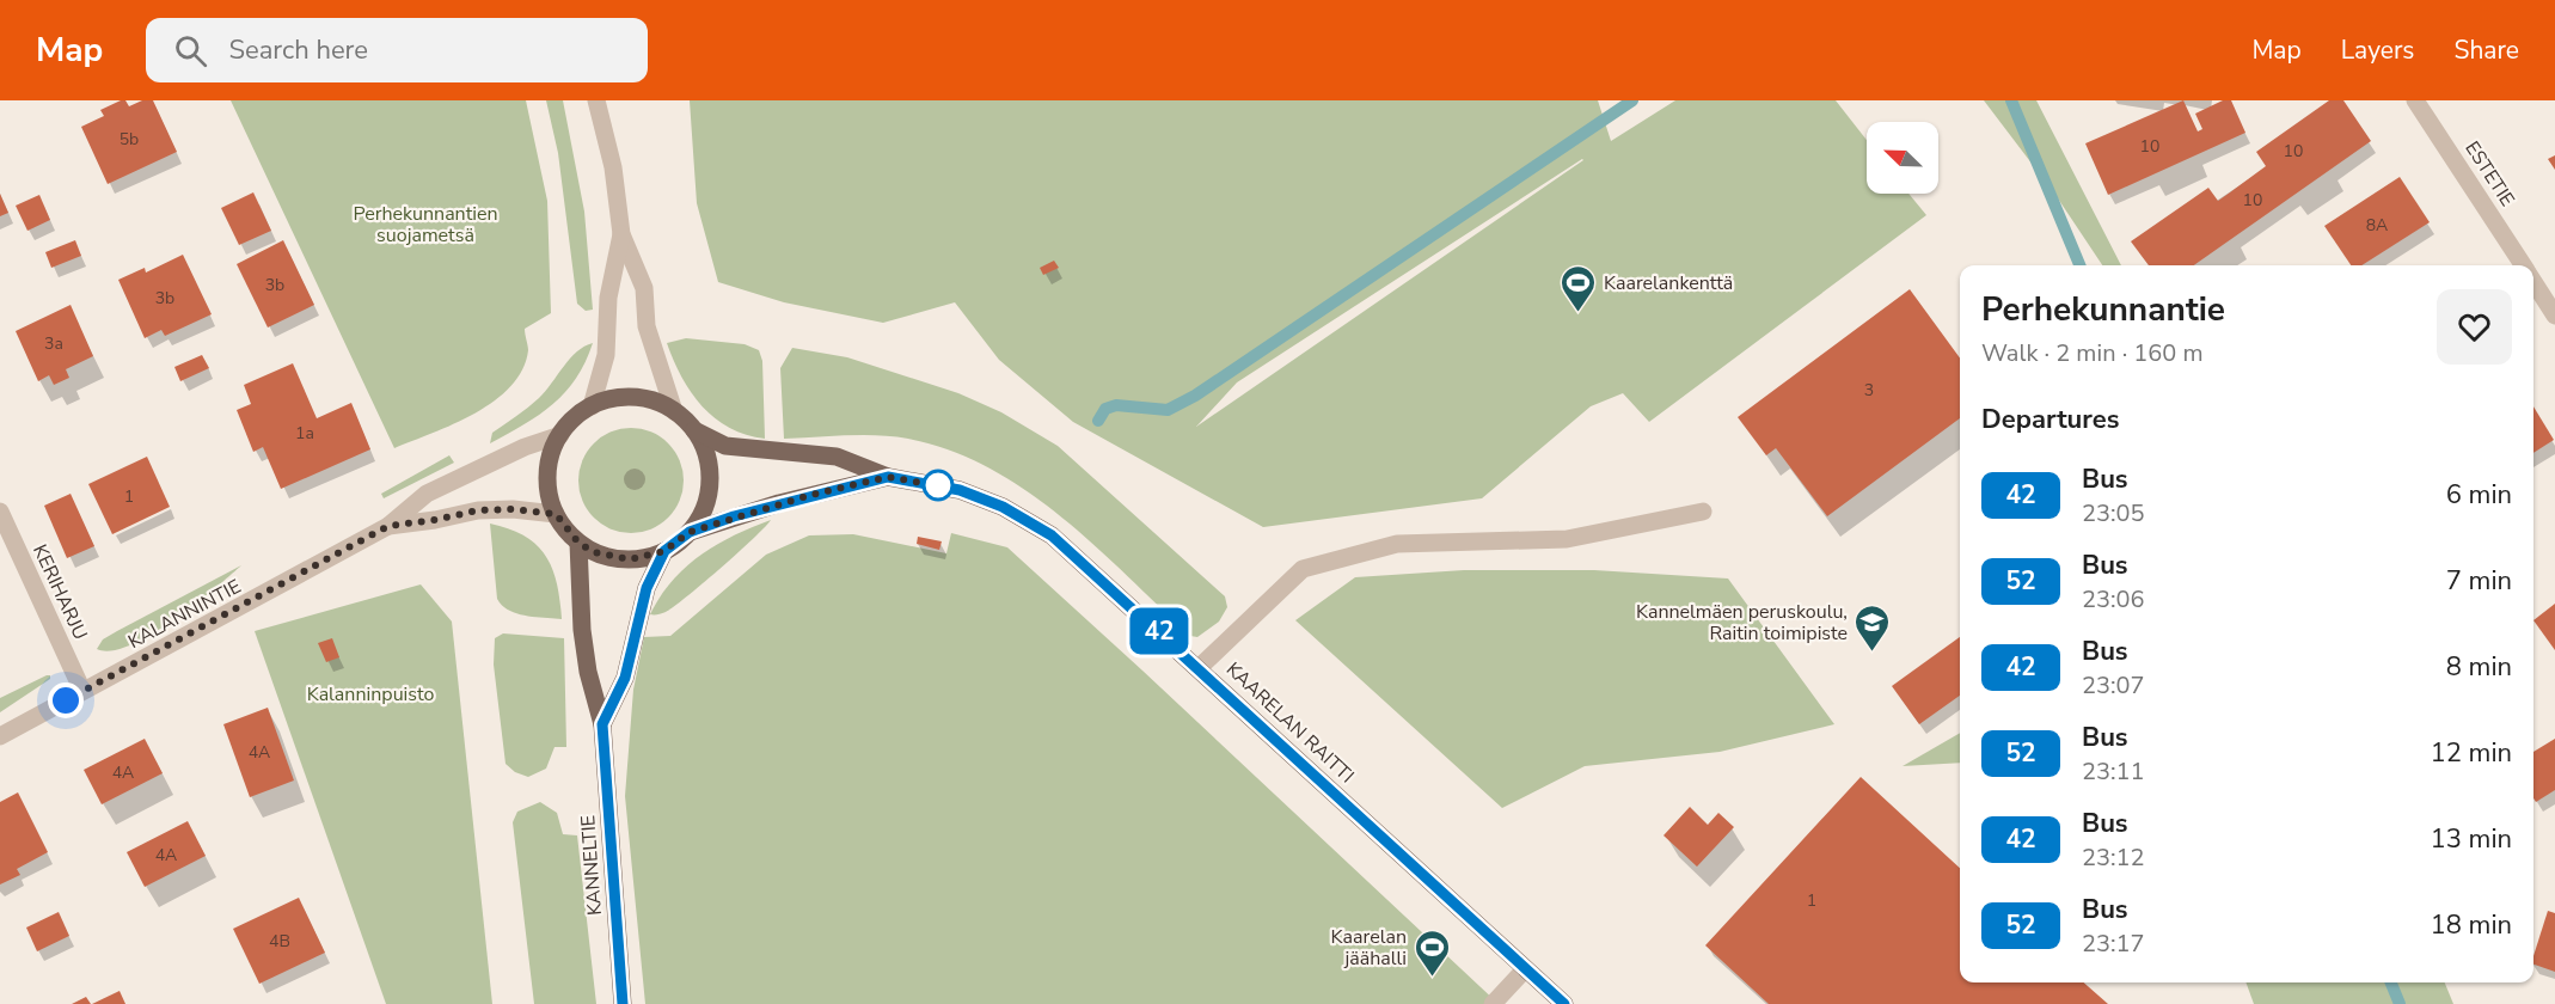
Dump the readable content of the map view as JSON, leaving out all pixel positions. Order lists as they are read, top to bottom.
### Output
{
  "streets": {
    "main road": ["KAARELAN RAITTI", "KANNELTIE"],
    "street": ["ESTETIE", "KERIHARJU", "KALANNINTIE"]
  },
  "crossings": [
    ["KERIHARJU", "KALANNINTIE"],
    ["KALANNINTIE", "KAARELAN RAITTI"],
    ["KALANNINTIE", "KANNELTIE"],
    ["KAARELAN RAITTI", "KANNELTIE"]
  ],
  "parks": ["Perhekunnantien suojametsä", "Kalanninpuisto"],
  "places": {
    "sports": ["Kaarelankenttä", "Kaarelan jäähalli"],
    "school or university": ["Kannelmäen peruskoulu, Raitin toimipiste"]
  },
  "lines": ["bus line 42"],
  "house_numbers": [
    "5b",
    "10",
    "10",
    "10",
    "8A",
    "3b",
    "3b",
    "3a",
    "3",
    "1a",
    "1",
    "4A",
    "4A",
    "4A",
    "1",
    "4B"
  ],
  "north": "top left",
  "page": {
    "header": "Map",
    "search": "Search here",
    "nav": ["Map", "Layers", "Share"],
    "on_map": "42",
    "heading": [
      ["Perhekunnantie", "Walk · 2 min · 160 m"],
      "Departures"
    ],
    "list": [
      {
        "mark": "42",
        "name": "Bus",
        "note": "23:05",
        "value": "6 min"
      },
      {
        "mark": "52",
        "name": "Bus",
        "note": "23:06",
        "value": "7 min"
      },
      {
        "mark": "42",
        "name": "Bus",
        "note": "23:07",
        "value": "8 min"
      },
      {
        "mark": "52",
        "name": "Bus",
        "note": "23:11",
        "value": "12 min"
      },
      {
        "mark": "42",
        "name": "Bus",
        "note": "23:12",
        "value": "13 min"
      },
      {
        "mark": "52",
        "name": "Bus",
        "note": "23:17",
        "value": "18 min"
      }
    ]
  }
}
